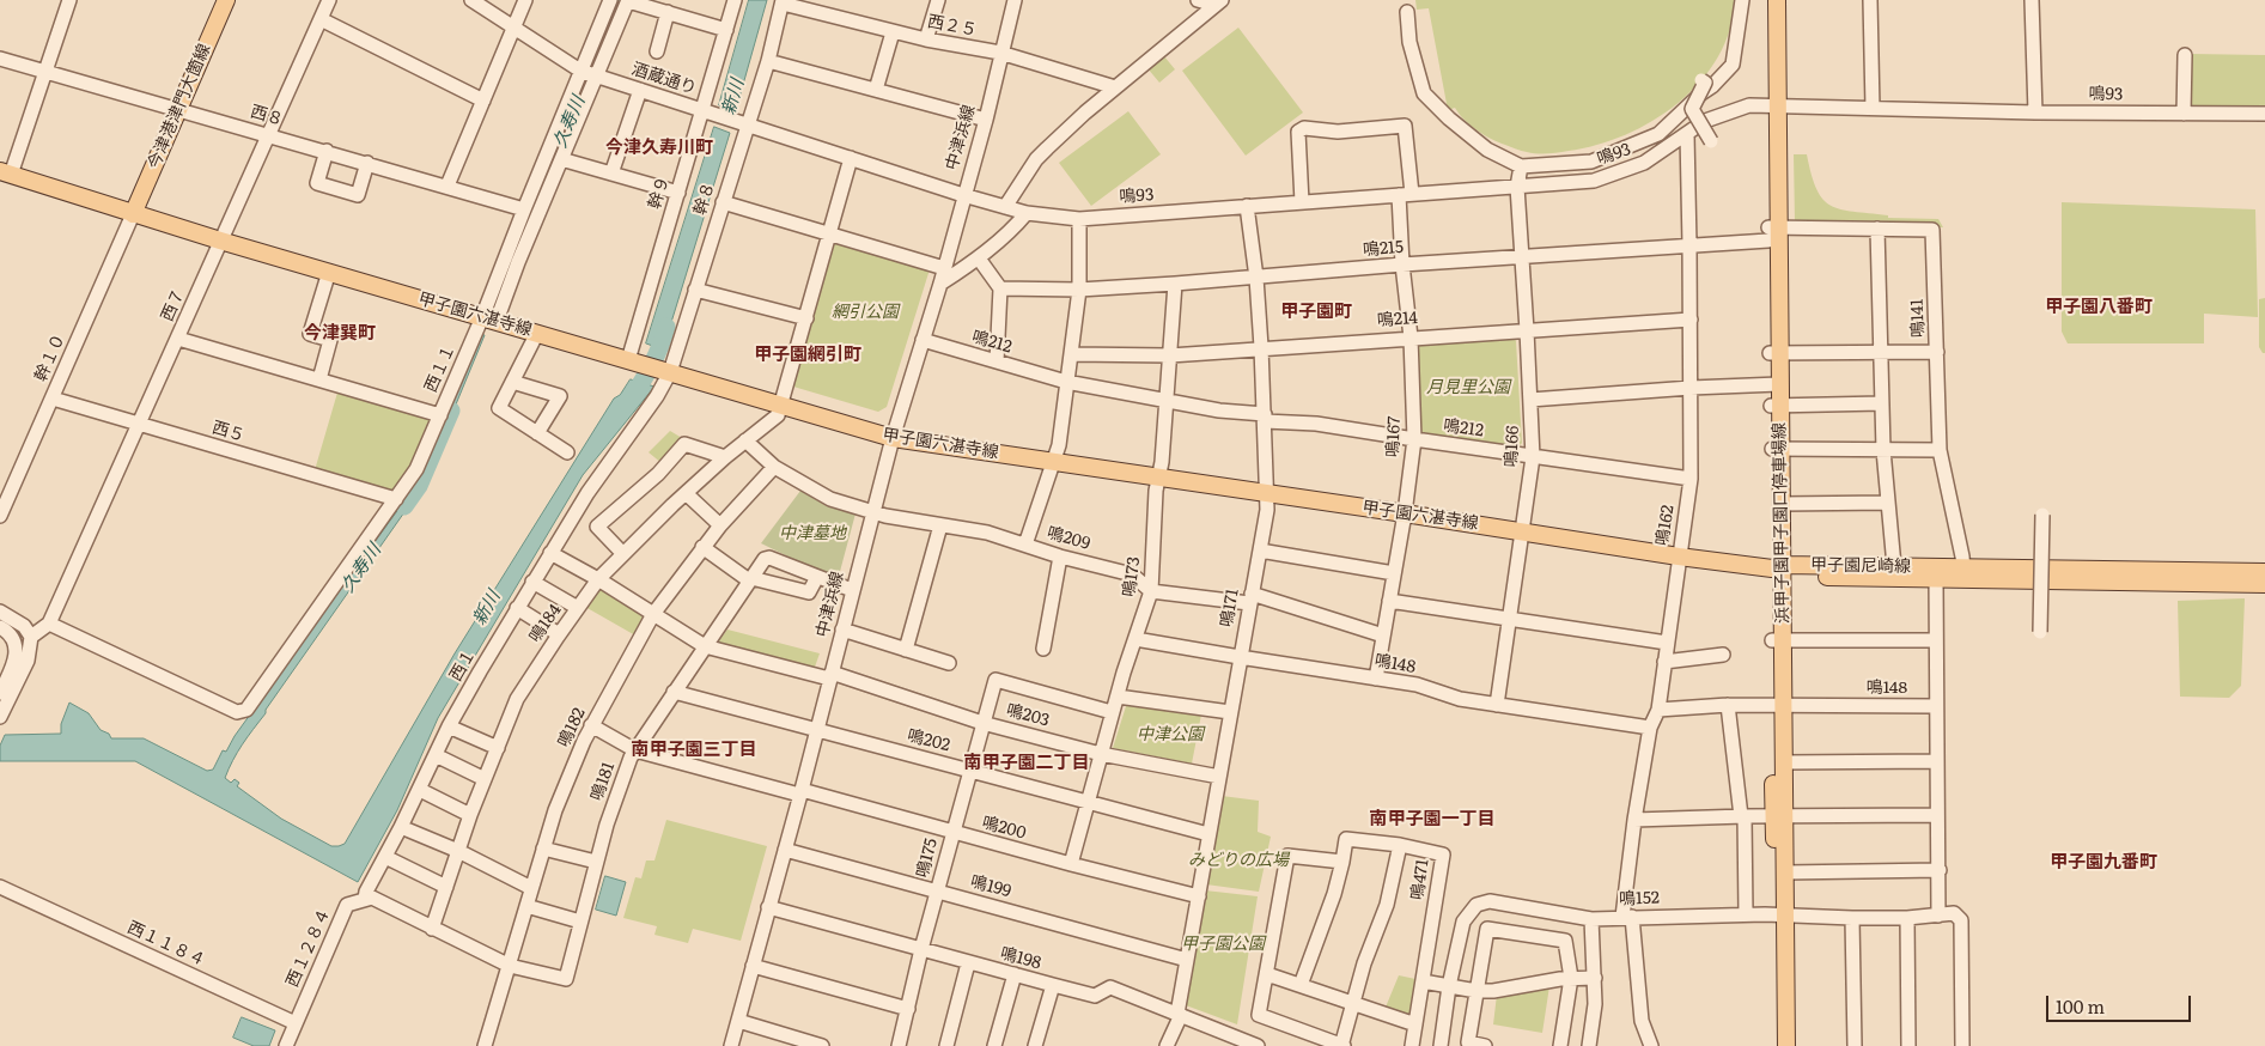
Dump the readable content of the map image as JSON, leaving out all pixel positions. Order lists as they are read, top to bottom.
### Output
{
  "streets": {
    "main road": [
      "今津港津門大箇線",
      "甲子園六湛寺線",
      "浜甲子園甲子園口停車場線",
      "甲子園尼崎線"
    ],
    "street": [
      "西２５",
      "酒蔵通り",
      "鳴93",
      "西８",
      "中津浜線",
      "幹９",
      "幹８",
      "鳴215",
      "西７",
      "鳴141",
      "鳴214",
      "鳴212",
      "幹１０",
      "西１１",
      "西５",
      "鳴167",
      "鳴166",
      "鳴162",
      "鳴209",
      "鳴173",
      "鳴171",
      "鳴184",
      "鳴148",
      "西１",
      "鳴203",
      "鳴182",
      "鳴202",
      "鳴181",
      "鳴200",
      "鳴175",
      "鳴471",
      "鳴199",
      "鳴152",
      "西１１８４",
      "西１２８４",
      "鳴198"
    ]
  },
  "crossings": [
    ["西２５", "中津浜線"],
    ["西２５", "幹８"],
    ["酒蔵通り", "鳴93"],
    ["酒蔵通り", "中津浜線"],
    ["酒蔵通り", "幹９"],
    ["酒蔵通り", "幹８"],
    ["酒蔵通り", "西１１"],
    ["鳴93", "中津浜線"],
    ["鳴93", "鳴167"],
    ["鳴93", "鳴166"],
    ["鳴93", "浜甲子園甲子園口停車場線"],
    ["鳴93", "鳴162"],
    ["鳴93", "鳴171"],
    ["今津港津門大箇線", "西８"],
    ["今津港津門大箇線", "甲子園六湛寺線"],
    ["今津港津門大箇線", "幹１０"],
    ["西８", "西７"],
    ["西８", "西１１"],
    ["中津浜線", "甲子園六湛寺線"],
    ["中津浜線", "鳴212"],
    ["中津浜線", "鳴209"],
    ["中津浜線", "鳴203"],
    ["中津浜線", "鳴202"],
    ["中津浜線", "鳴200"],
    ["中津浜線", "鳴199"],
    ["中津浜線", "鳴198"],
    ["幹９", "甲子園六湛寺線"],
    ["幹８", "甲子園六湛寺線"],
    ["幹８", "西１"],
    ["鳴215", "鳴141"],
    ["鳴215", "鳴167"],
    ["鳴215", "鳴166"],
    ["鳴215", "浜甲子園甲子園口停車場線"],
    ["鳴215", "鳴162"],
    ["鳴215", "鳴173"],
    ["鳴215", "鳴171"],
    ["西７", "甲子園六湛寺線"],
    ["西７", "西１１"],
    ["西７", "西５"],
    ["甲子園六湛寺線", "幹１０"],
    ["甲子園六湛寺線", "西１１"],
    ["甲子園六湛寺線", "鳴167"],
    ["甲子園六湛寺線", "鳴166"],
    ["甲子園六湛寺線", "浜甲子園甲子園口停車場線"],
    ["甲子園六湛寺線", "鳴162"],
    ["甲子園六湛寺線", "甲子園尼崎線"],
    ["甲子園六湛寺線", "鳴173"],
    ["甲子園六湛寺線", "鳴171"],
    ["甲子園六湛寺線", "鳴184"],
    ["甲子園六湛寺線", "西１"],
    ["鳴141", "浜甲子園甲子園口停車場線"],
    ["鳴141", "甲子園尼崎線"],
    ["鳴214", "鳴167"],
    ["鳴214", "鳴166"],
    ["鳴214", "鳴162"],
    ["鳴214", "鳴173"],
    ["鳴214", "鳴171"],
    ["鳴212", "鳴167"],
    ["鳴212", "鳴166"],
    ["鳴212", "鳴162"],
    ["鳴212", "鳴173"],
    ["鳴212", "鳴171"],
    ["幹１０", "西５"],
    ["西１１", "西５"],
    ["鳴167", "鳴148"],
    ["鳴166", "鳴148"],
    ["浜甲子園甲子園口停車場線", "甲子園尼崎線"],
    ["浜甲子園甲子園口停車場線", "鳴148"],
    ["浜甲子園甲子園口停車場線", "鳴152"],
    ["鳴162", "鳴148"],
    ["鳴162", "鳴152"],
    ["鳴209", "鳴173"],
    ["鳴209", "鳴184"],
    ["鳴209", "鳴182"],
    ["鳴173", "鳴148"],
    ["鳴173", "鳴203"],
    ["鳴173", "鳴202"],
    ["鳴173", "鳴200"],
    ["鳴173", "鳴175"],
    ["鳴171", "鳴148"],
    ["鳴171", "鳴203"],
    ["鳴171", "鳴202"],
    ["鳴171", "鳴200"],
    ["鳴171", "鳴199"],
    ["鳴171", "鳴198"],
    ["鳴184", "鳴203"],
    ["西１", "鳴203"],
    ["西１", "西１２８４"],
    ["鳴203", "鳴182"],
    ["鳴203", "鳴181"],
    ["鳴203", "鳴175"],
    ["鳴182", "鳴181"],
    ["鳴182", "鳴200"],
    ["鳴202", "鳴181"],
    ["鳴202", "鳴175"],
    ["鳴181", "鳴200"],
    ["鳴200", "鳴175"],
    ["鳴175", "鳴199"],
    ["鳴175", "鳴198"],
    ["西１１８４", "西１２８４"]
  ],
  "districts": [
    "今津久寿川町",
    "甲子園八番町",
    "甲子園町",
    "今津巽町",
    "甲子園網引町",
    "南甲子園三丁目",
    "南甲子園二丁目",
    "南甲子園一丁目",
    "甲子園九番町"
  ],
  "water": ["新川", "久寿川"],
  "parks": [
    "網引公園",
    "月見里公園",
    "中津墓地",
    "中津公園",
    "みどりの広場",
    "甲子園公園"
  ],
  "scale_bar": "100 m"
}
